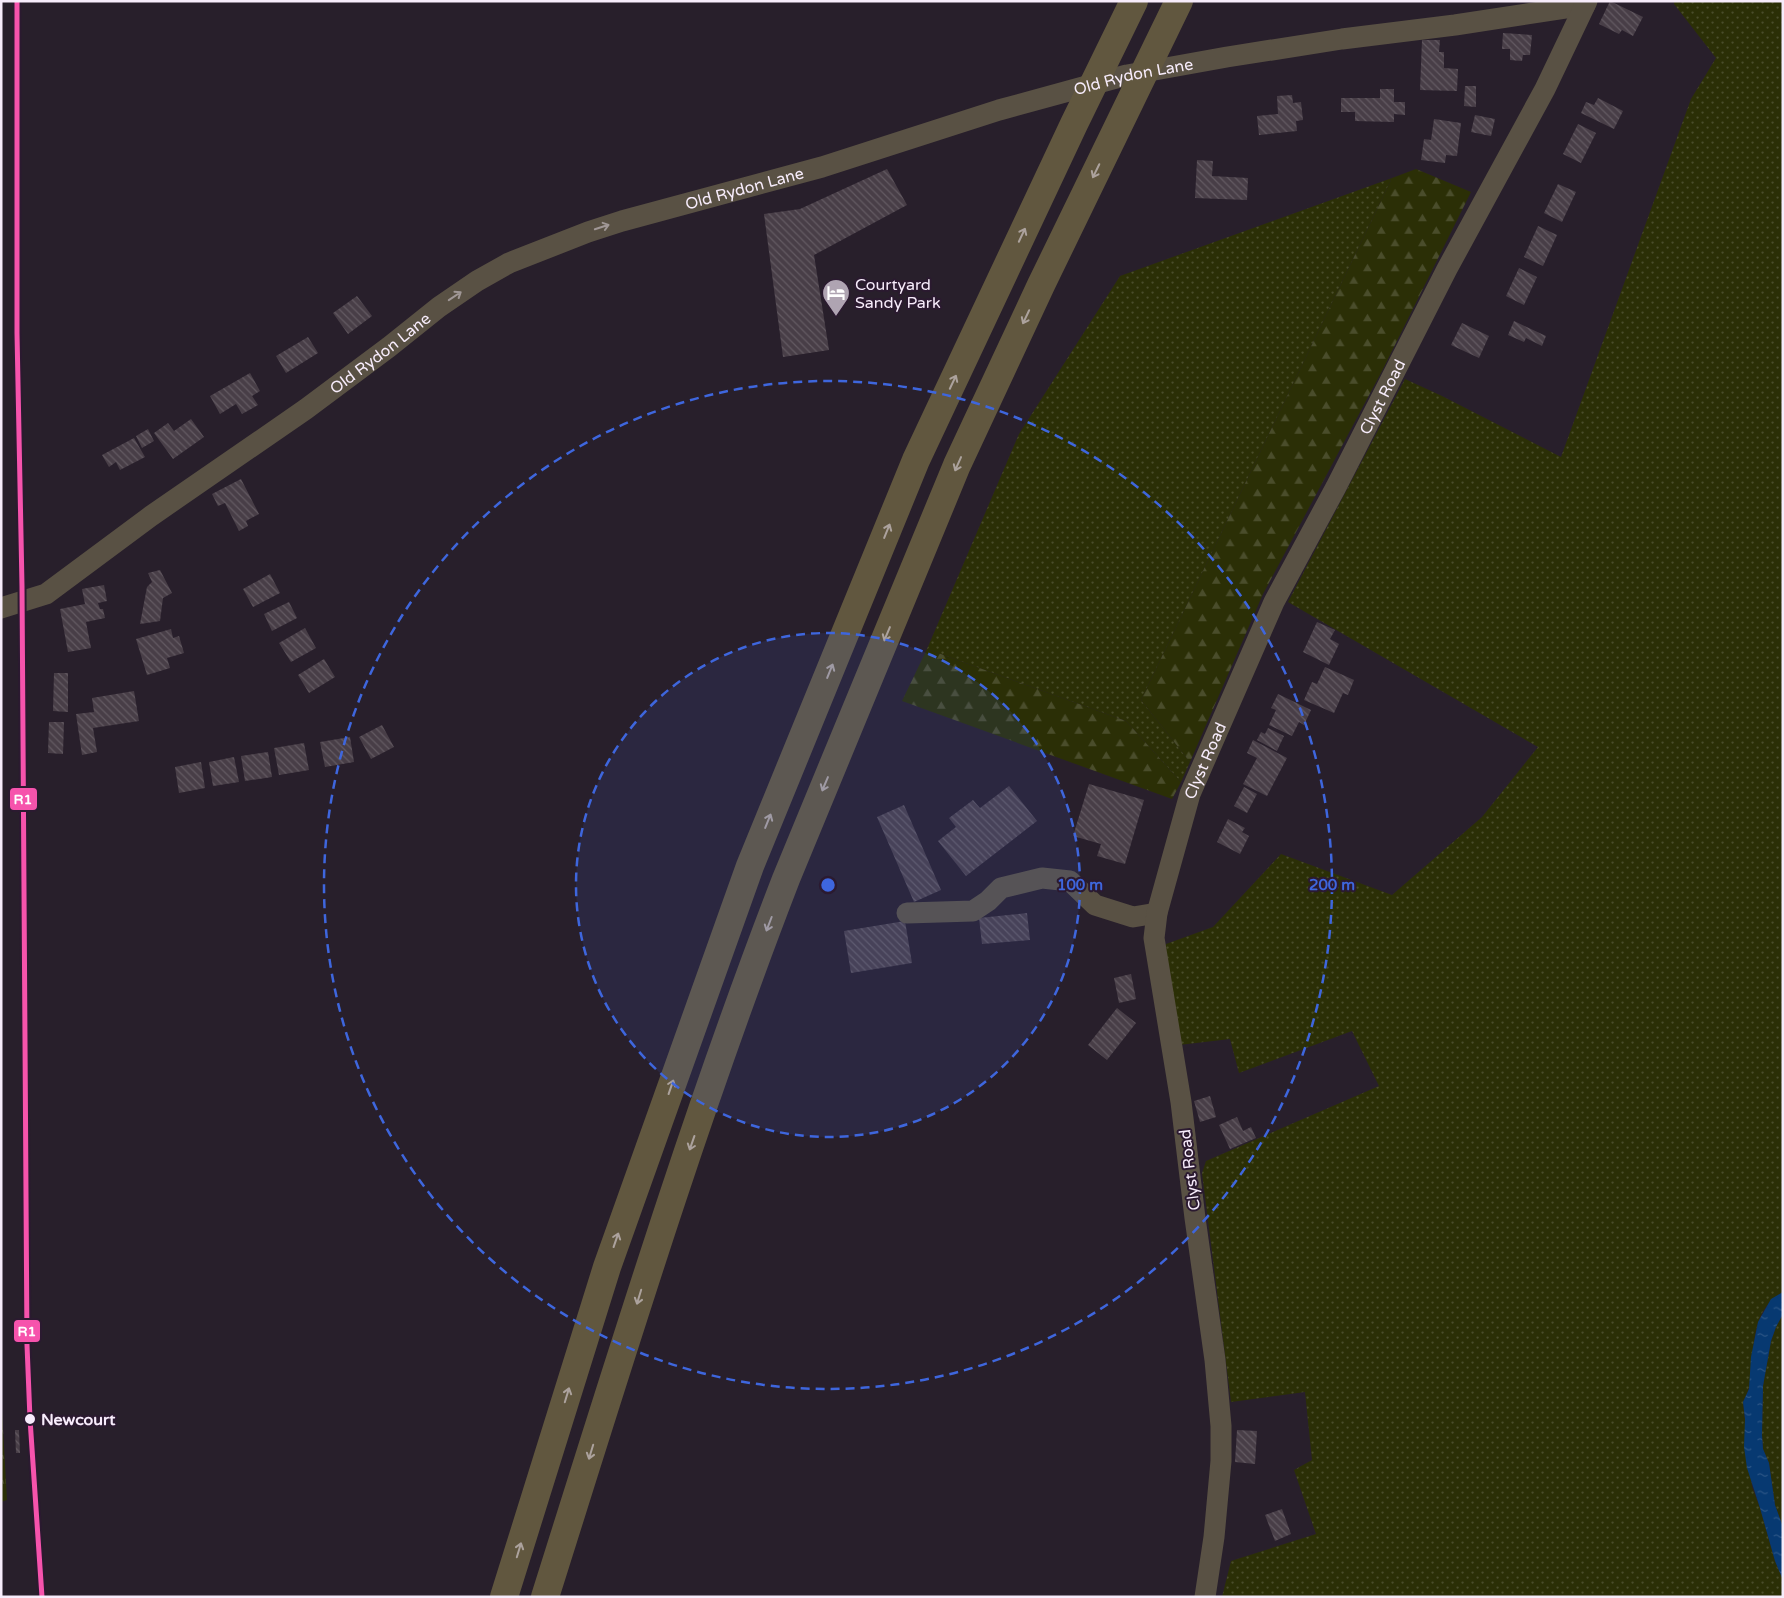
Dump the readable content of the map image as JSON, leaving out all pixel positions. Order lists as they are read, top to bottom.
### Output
{
  "streets": {
    "street": ["Old Rydon Lane", "Clyst Road"]
  },
  "crossings": [
    ["Old Rydon Lane", "Clyst Road"]
  ],
  "one_way": ["Old Rydon Lane"],
  "places": {
    "hotel": ["Courtyard Sandy Park"],
    "other": ["Newcourt"]
  },
  "lines": ["transit line R1"],
  "rings": ["100 m", "200 m"]
}
